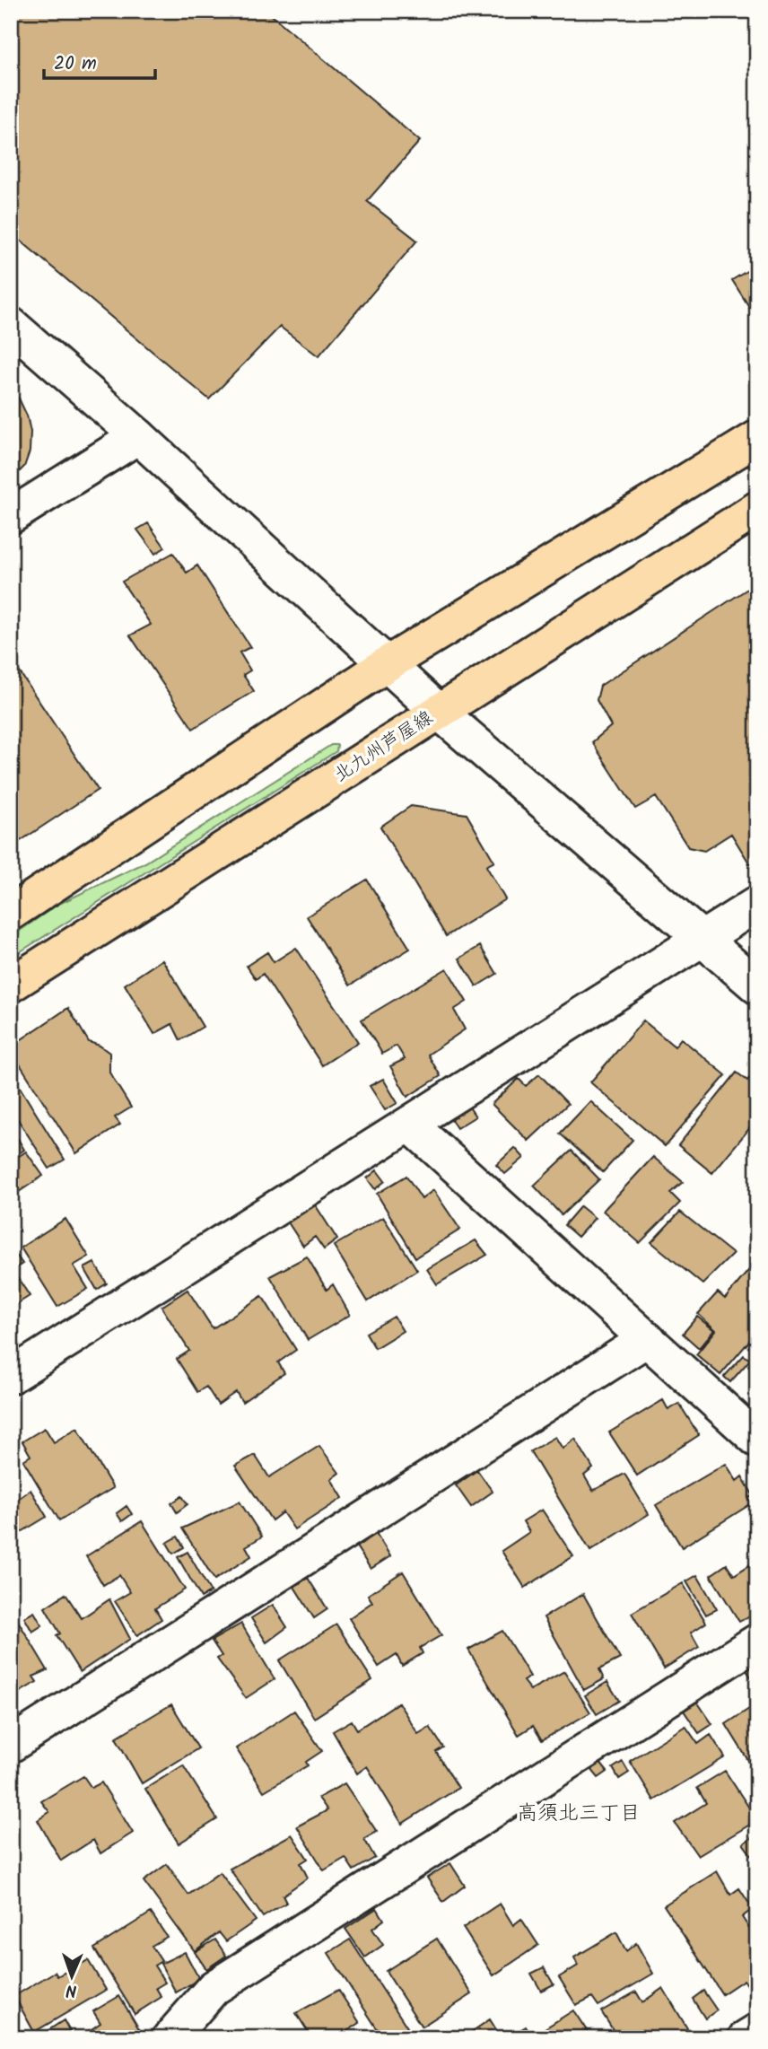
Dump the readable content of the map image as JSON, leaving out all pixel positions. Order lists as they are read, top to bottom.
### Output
{
  "streets": {
    "main road": ["北九州芦屋線"]
  },
  "districts": ["高須北三丁目"],
  "scale_bar": "20 m",
  "north": "bottom"
}
